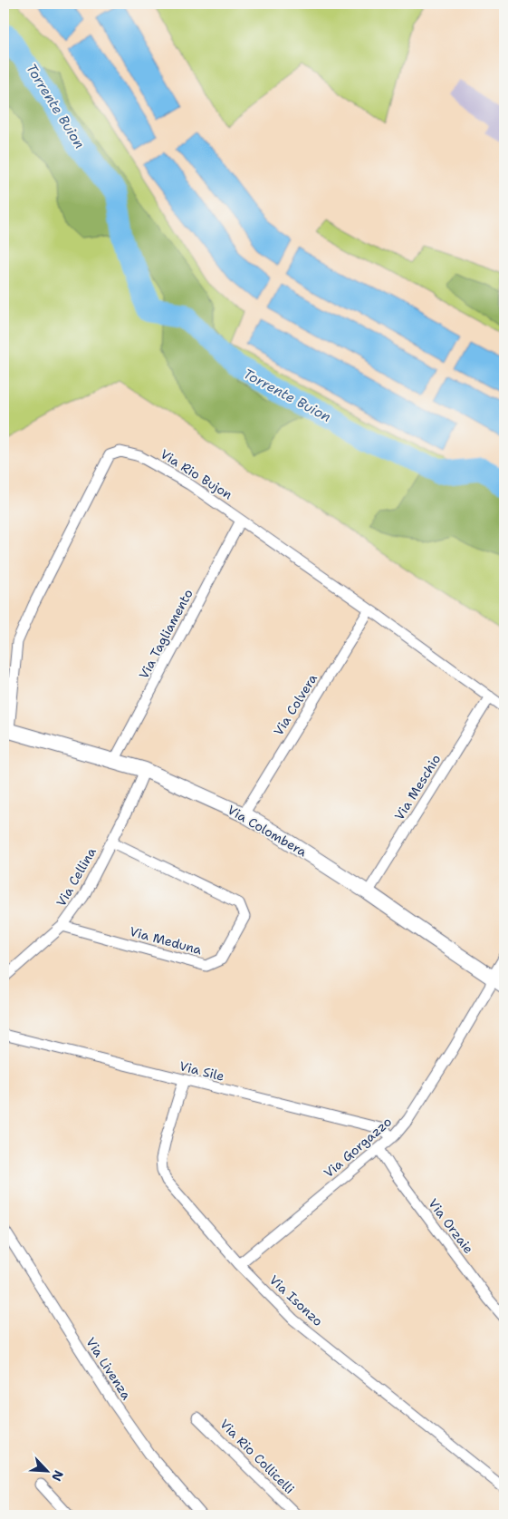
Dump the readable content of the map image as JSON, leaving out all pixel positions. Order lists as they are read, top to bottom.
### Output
{
  "streets": {
    "street": [
      "Via Rio Bujon",
      "Via Tagliamento",
      "Via Colvera",
      "Via Meschio",
      "Via Colombera",
      "Via Cellina",
      "Via Meduna",
      "Via Sile",
      "Via Gorgazzo",
      "Via Orzaie",
      "Via Isonzo",
      "Via Livenza",
      "Via Rio Collicelli"
    ]
  },
  "crossings": [
    ["Via Rio Bujon", "Via Tagliamento"],
    ["Via Rio Bujon", "Via Colvera"],
    ["Via Rio Bujon", "Via Meschio"],
    ["Via Rio Bujon", "Via Colombera"],
    ["Via Tagliamento", "Via Colombera"],
    ["Via Colvera", "Via Colombera"],
    ["Via Meschio", "Via Colombera"],
    ["Via Colombera", "Via Cellina"],
    ["Via Colombera", "Via Gorgazzo"],
    ["Via Cellina", "Via Meduna"],
    ["Via Sile", "Via Gorgazzo"],
    ["Via Sile", "Via Isonzo"],
    ["Via Gorgazzo", "Via Orzaie"],
    ["Via Gorgazzo", "Via Isonzo"]
  ],
  "water": ["Torrente Buion"],
  "north": "bottom right"
}
